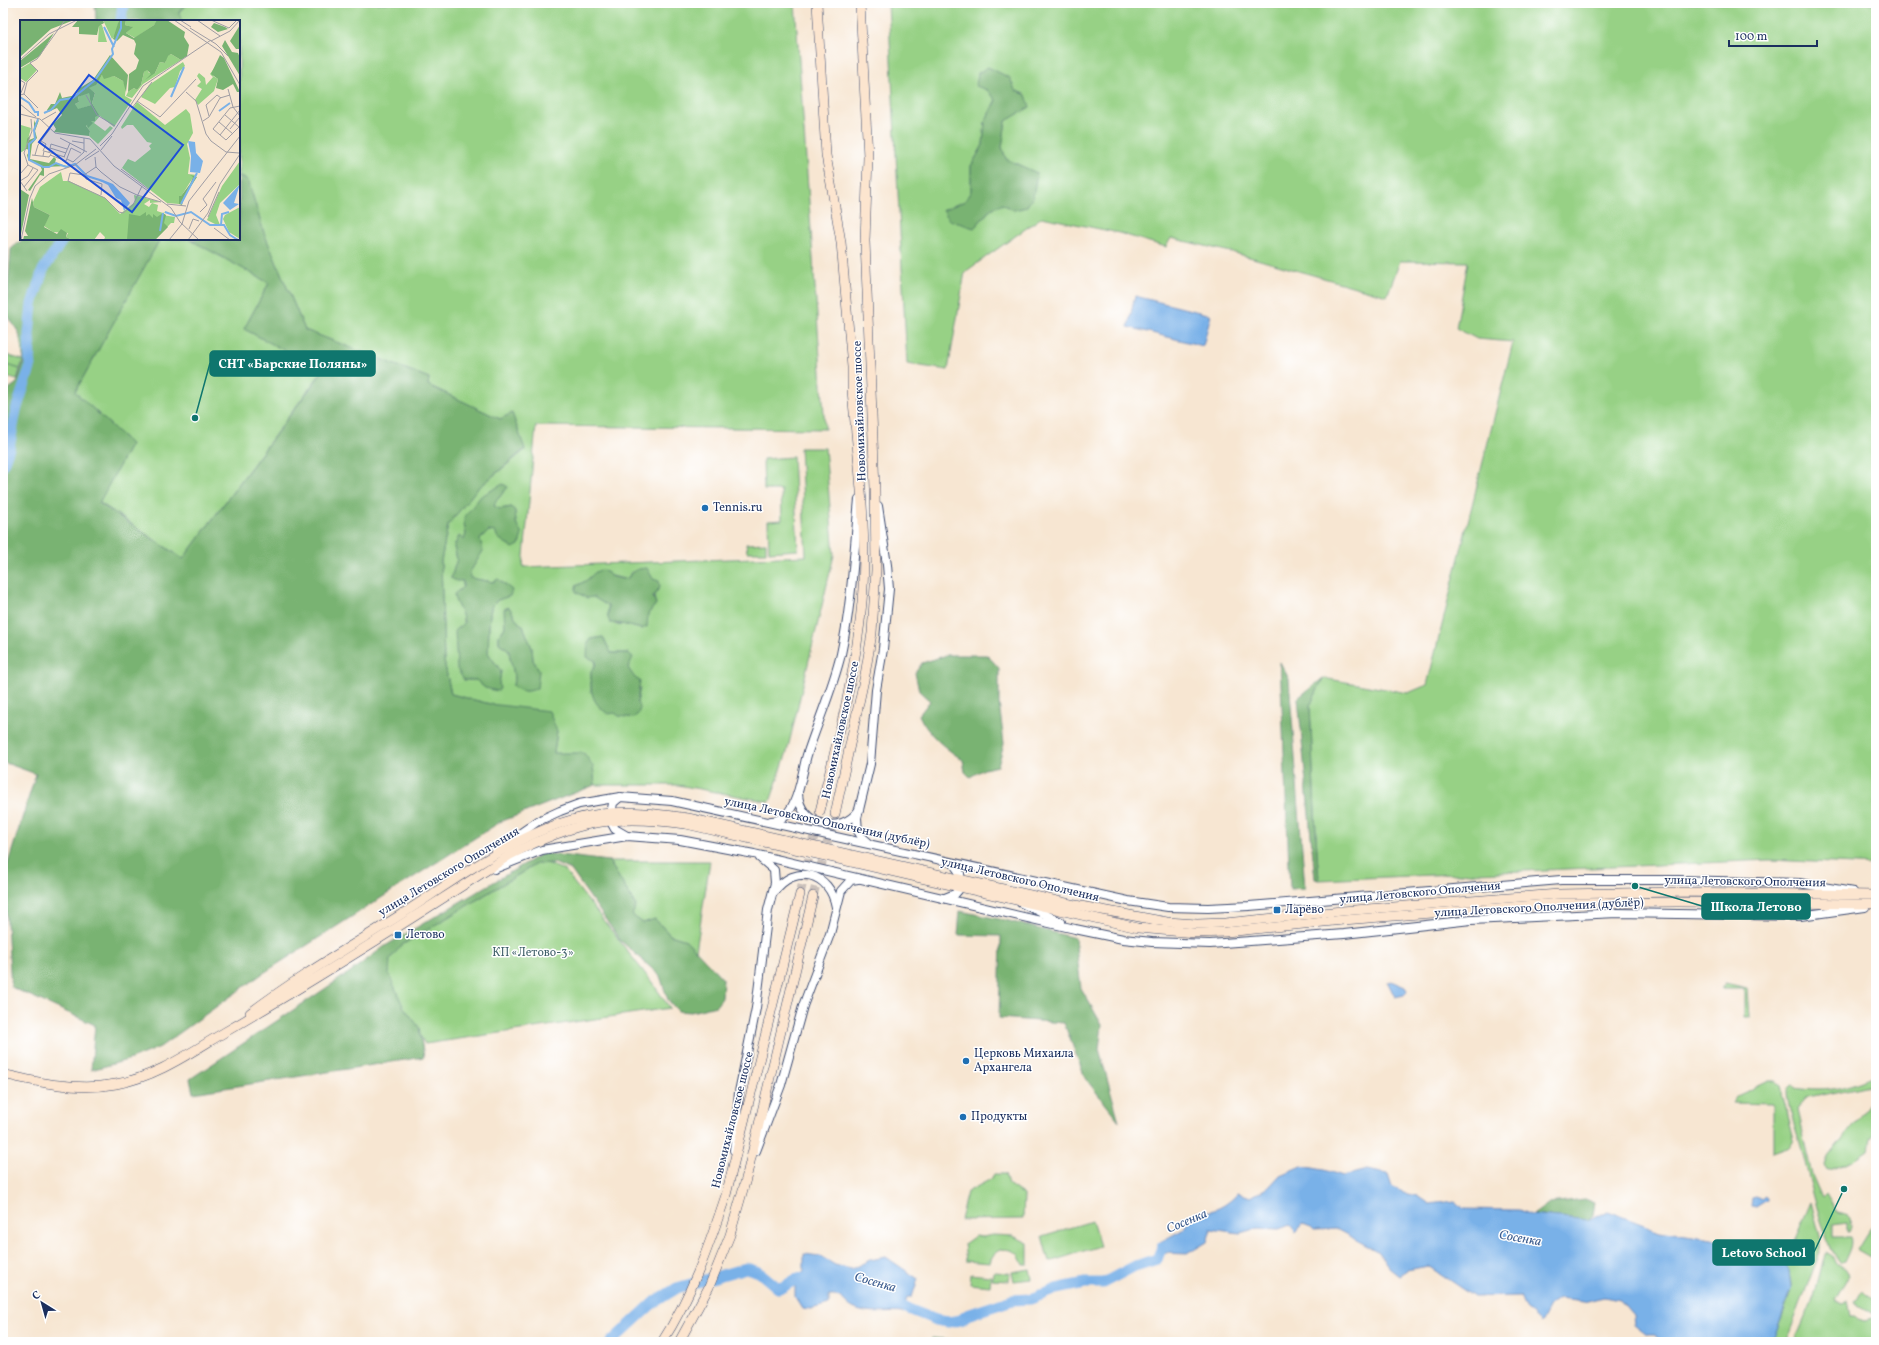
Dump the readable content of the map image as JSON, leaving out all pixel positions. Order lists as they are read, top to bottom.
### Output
{
  "streets": {
    "main road": ["Новомихайловское шоссе", "улица Летовского Ополчения"],
    "street": ["улица Летовского Ополчения (дублёр)"]
  },
  "crossings": [
    ["улица Летовского Ополчения (дублёр)", "улица Летовского Ополчения"]
  ],
  "water": ["Сосенка"],
  "parks": ["КП «Летово-3»"],
  "places": {
    "other": [
      "СНТ «Барские Поляны»",
      "Tennis.ru",
      "Школа Летово",
      "Церковь Михаила Архангела",
      "Продукты",
      "Letovo School"
    ],
    "transit": ["Ларёво", "Летово"]
  },
  "scale_bar": "100 m",
  "north": "top left"
}
